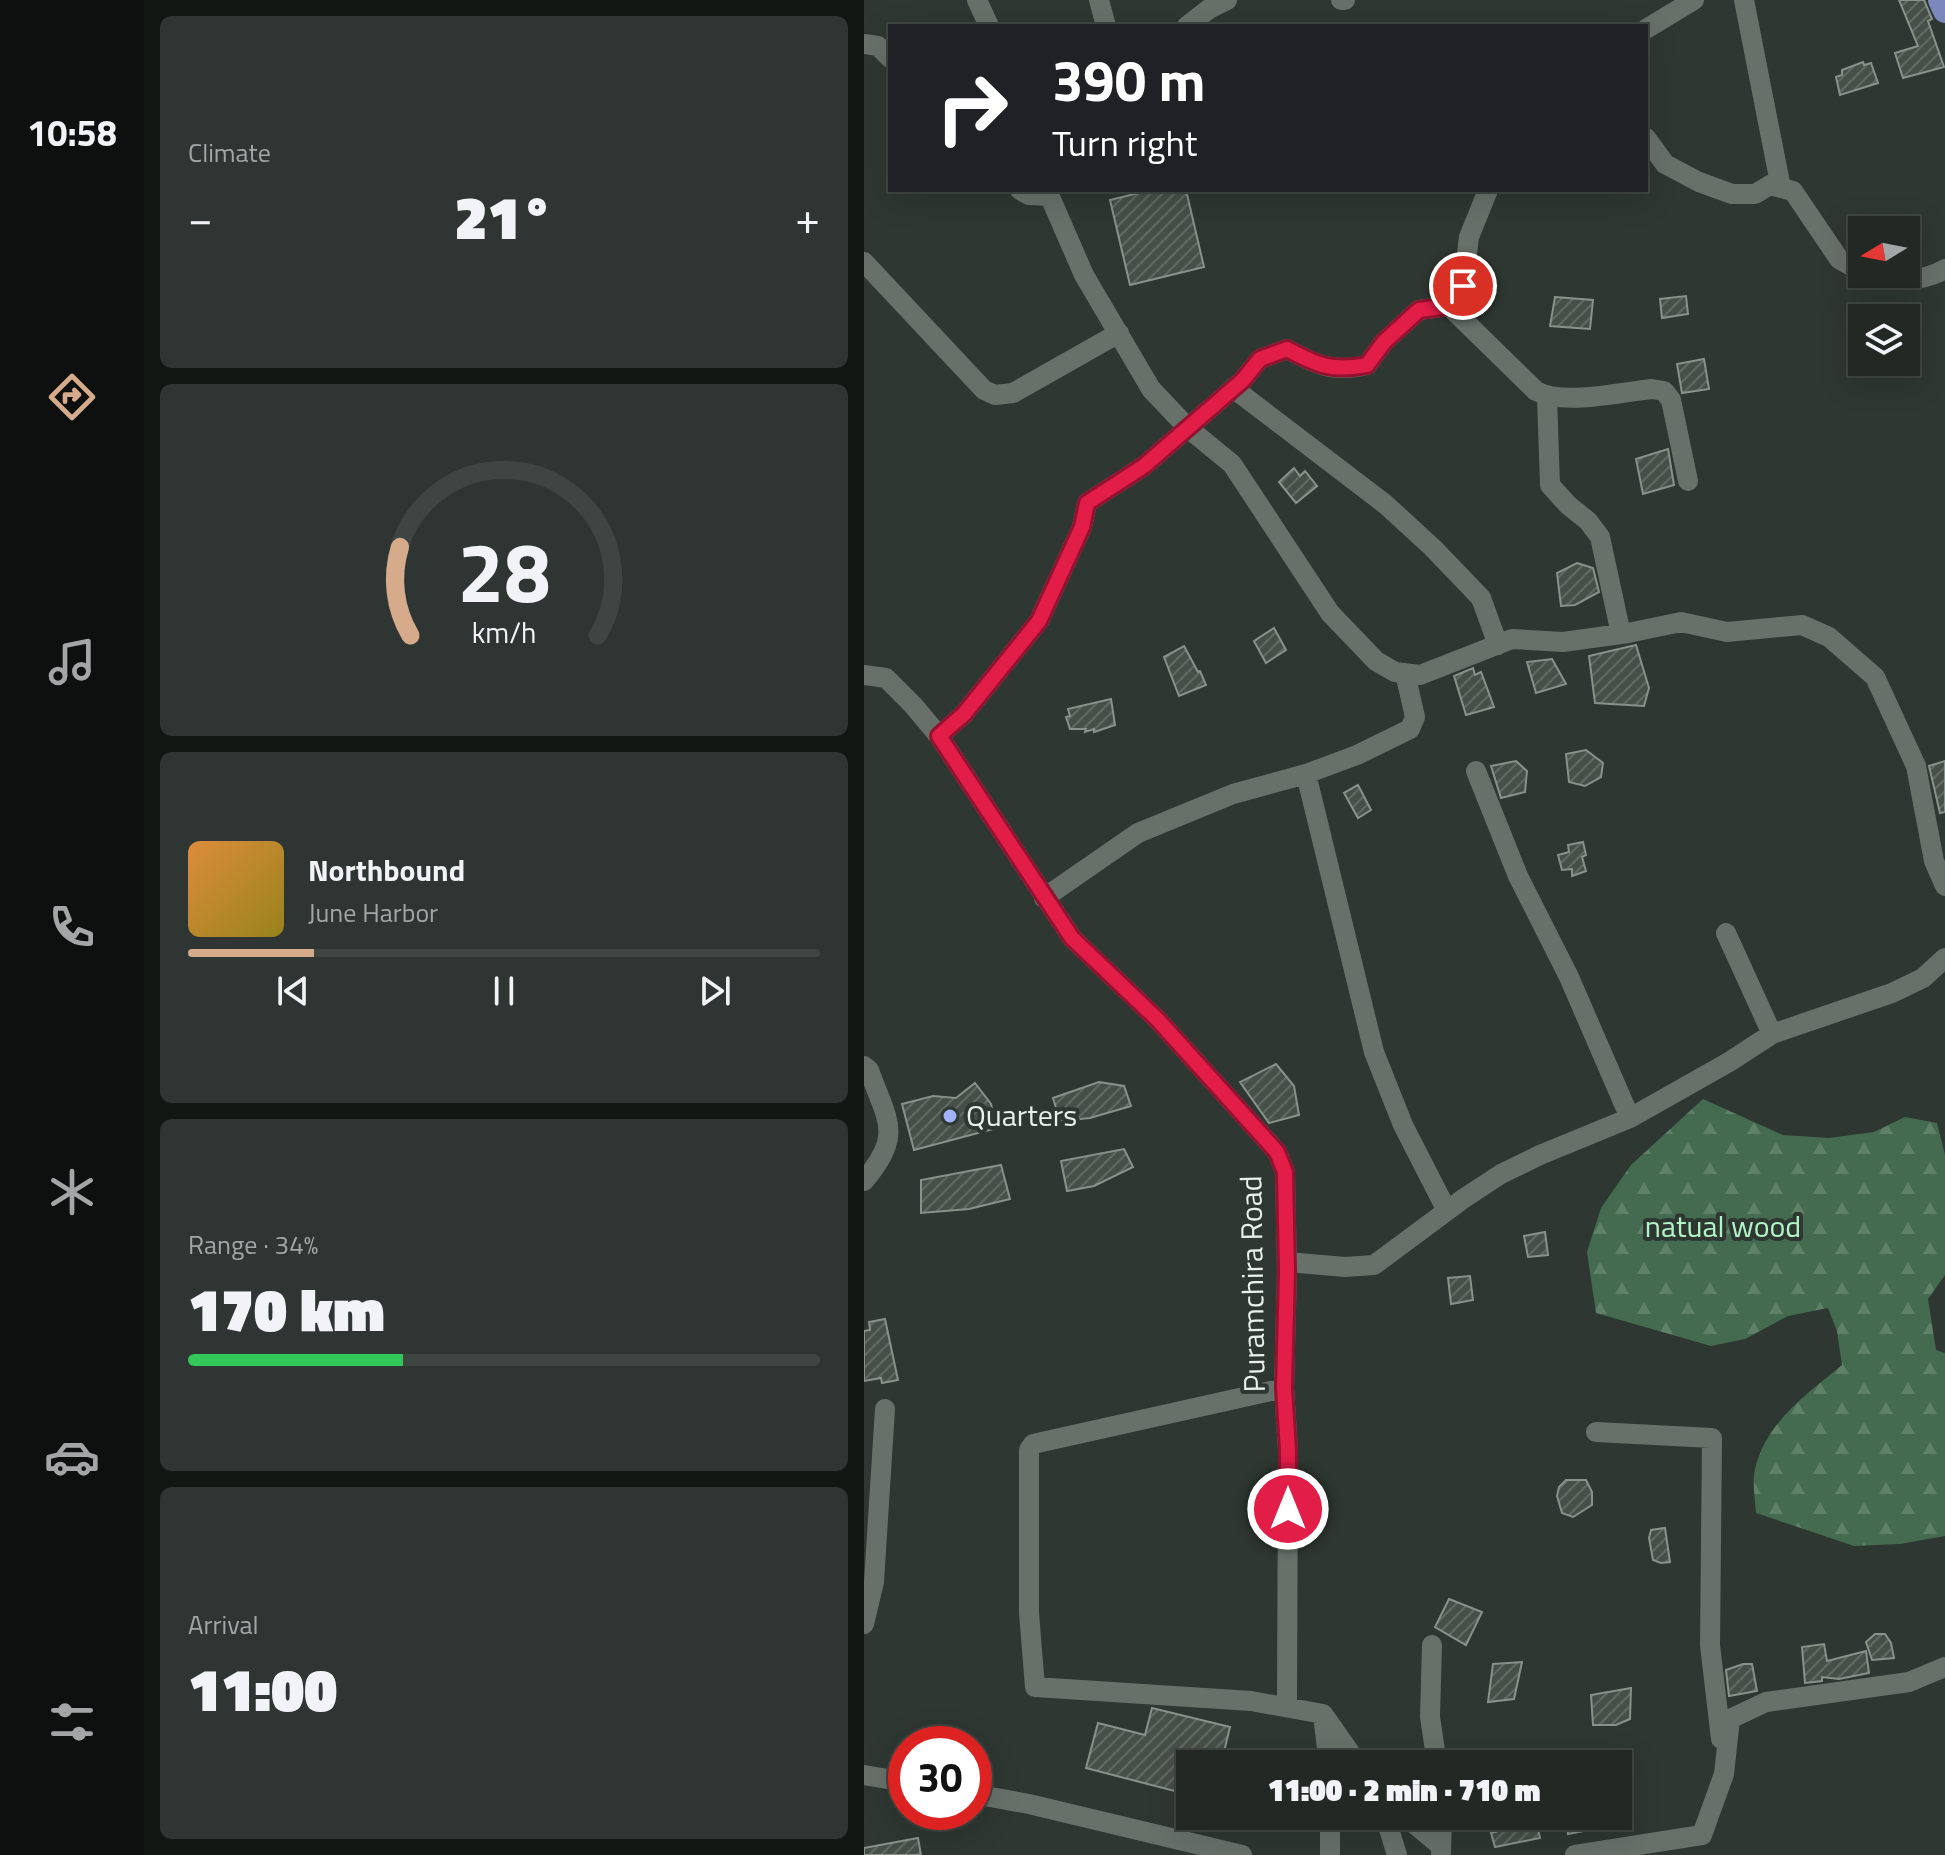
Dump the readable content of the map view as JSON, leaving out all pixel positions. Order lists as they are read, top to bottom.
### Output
{
  "streets": {
    "street": ["Puramchira Road"]
  },
  "parks": ["natual wood"],
  "places": ["Quarters"],
  "north": "left",
  "page": {
    "tabs": "10:58",
    "tile": [
      "Climate",
      ["Range · 34%", "170 km"],
      ["Arrival", "11:00"]
    ],
    "turn": ["390 m", "Turn right"],
    "heat": ["−", "21°", "+"],
    "song": ["Northbound", "June Harbor"],
    "limit": "30",
    "trip": "11:00 · 2 min · 710 m",
    "gauge": ["28", "km/h"]
  }
}
